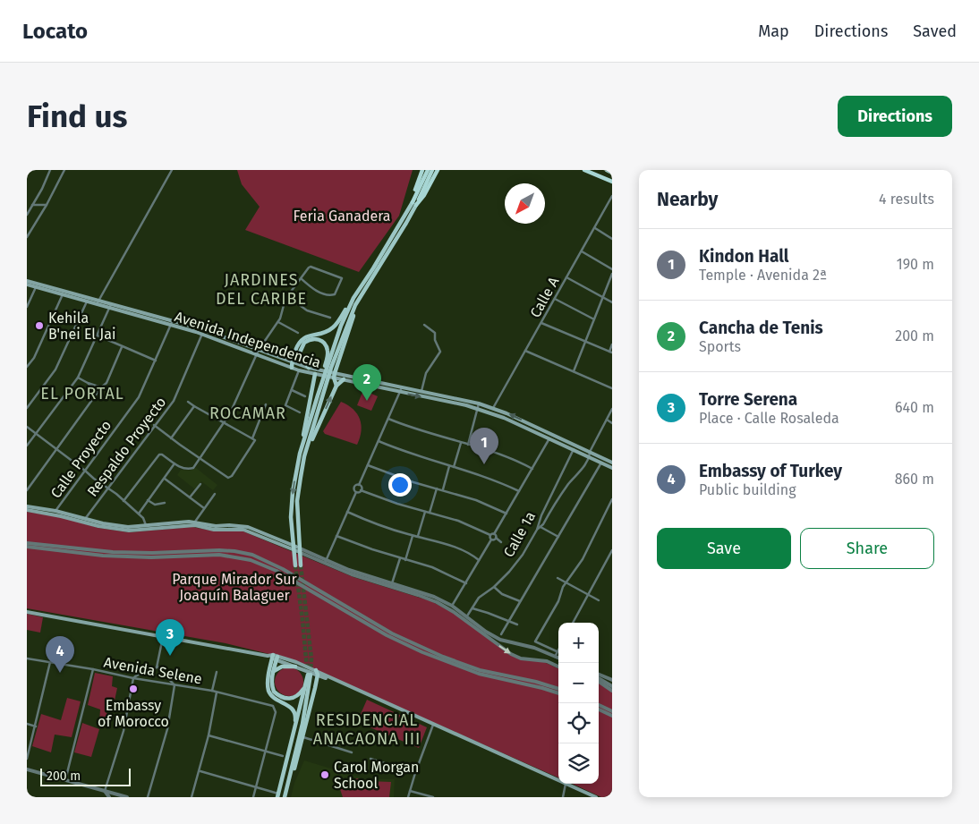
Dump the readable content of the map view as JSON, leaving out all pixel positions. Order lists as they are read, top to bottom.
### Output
{
  "streets": {
    "main road": ["Avenida Independencia"],
    "street": [
      "Calle A",
      "Respaldo Proyecto",
      "Calle Proyecto",
      "Calle 1a",
      "Avenida Selene"
    ]
  },
  "crossings": [
    ["Calle A", "Avenida Independencia"],
    ["Avenida Independencia", "Respaldo Proyecto"],
    ["Avenida Independencia", "Calle Proyecto"],
    ["Avenida Independencia", "Calle 1a"]
  ],
  "districts": [
    "JARDINES DEL CARIBE",
    "EL PORTAL",
    "ROCAMAR",
    "RESIDENCIAL ANACAONA III"
  ],
  "parks": ["Feria Ganadera", "Parque Mirador Sur Joaquín Balaguer"],
  "places": ["Kehila B'nei El Jai", "Embassy of Morocco", "Carol Morgan School"],
  "scale_bar": "200 m",
  "north": "bottom left",
  "page": {
    "header": "Locato",
    "nav": ["Map", "Directions", "Saved"],
    "buttons": [
      "Directions",
      ["Save", "Share"]
    ],
    "title": "Find us",
    "heading": ["Nearby", "4 results"],
    "list": [
      {
        "mark": "1",
        "name": "Kindon Hall",
        "note": "Temple · Avenida 2ª",
        "value": "190 m"
      },
      {
        "mark": "2",
        "name": "Cancha de Tenis",
        "note": "Sports",
        "value": "200 m"
      },
      {
        "mark": "3",
        "name": "Torre Serena",
        "note": "Place · Calle Rosaleda",
        "value": "640 m"
      },
      {
        "mark": "4",
        "name": "Embassy of Turkey",
        "note": "Public building",
        "value": "860 m"
      }
    ],
    "pins": [
      "2",
      "1",
      "3",
      "4"
    ],
    "map_buttons": ["+", "−"],
    "scale": "200 m"
  }
}
